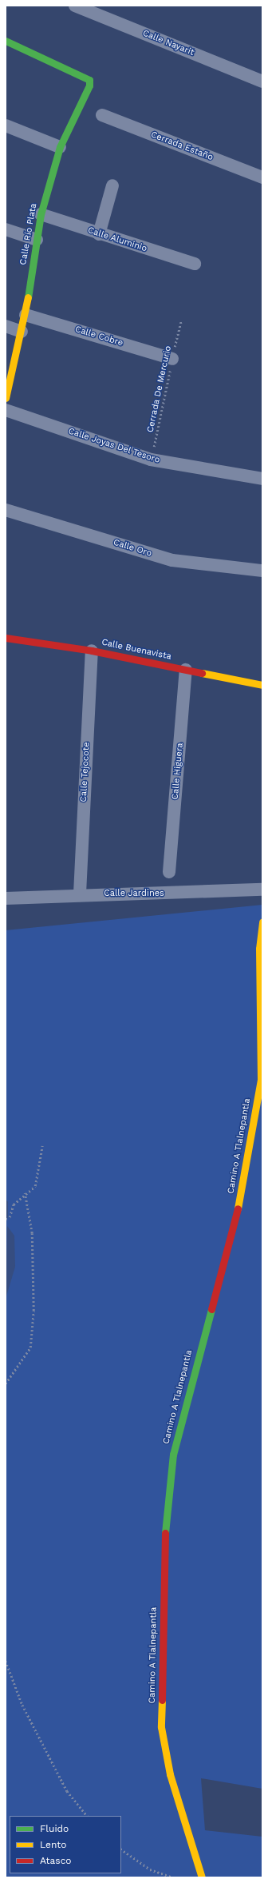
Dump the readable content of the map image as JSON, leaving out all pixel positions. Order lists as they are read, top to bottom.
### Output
{
  "streets": {
    "street": [
      "Calle Nayarit",
      "Cerrada Estaño",
      "Calle Río Plata",
      "Calle Aluminio",
      "Calle Cobre",
      "Calle Joyas Del Tesoro",
      "Calle Oro",
      "Calle Buenavista",
      "Calle Higuera",
      "Calle Tejocote",
      "Calle Jardines",
      "Camino A Tlalnepantla"
    ],
    "path": ["Cerrada De Mercurio"]
  },
  "crossings": [
    ["Calle Río Plata", "Calle Aluminio"],
    ["Calle Río Plata", "Calle Cobre"],
    ["Calle Cobre", "Cerrada De Mercurio"],
    ["Cerrada De Mercurio", "Calle Joyas Del Tesoro"],
    ["Calle Buenavista", "Calle Higuera"],
    ["Calle Buenavista", "Calle Tejocote"],
    ["Calle Tejocote", "Calle Jardines"]
  ],
  "legend": ["Fluido", "Lento", "Atasco"]
}
